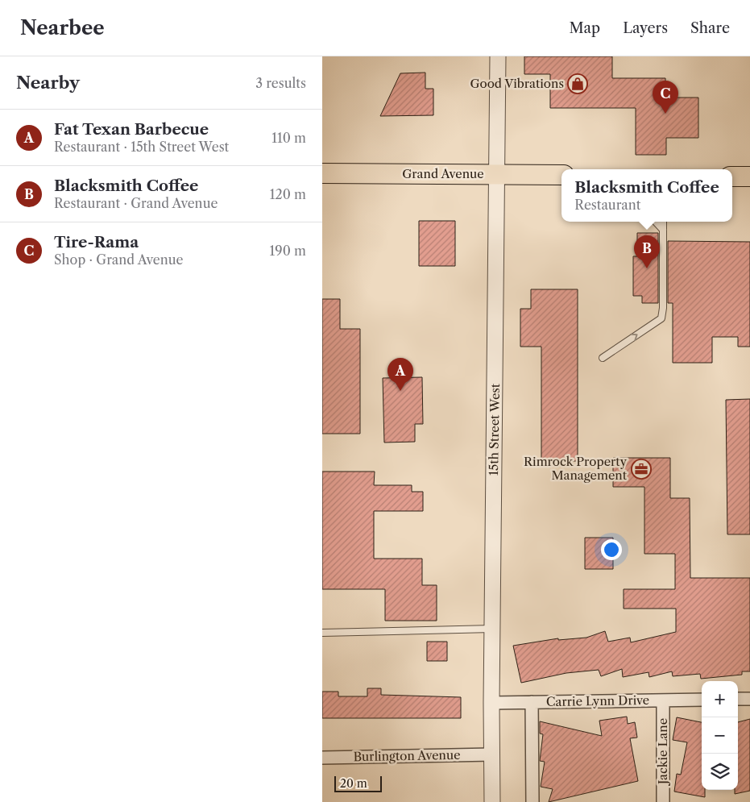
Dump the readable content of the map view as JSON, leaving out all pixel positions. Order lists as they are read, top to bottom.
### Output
{
  "streets": {
    "main road": ["Grand Avenue"],
    "street": [
      "15th Street West",
      "Carrie Lynn Drive",
      "Jackie Lane",
      "Burlington Avenue"
    ]
  },
  "crossings": [
    ["Grand Avenue", "15th Street West"],
    ["15th Street West", "Carrie Lynn Drive"],
    ["15th Street West", "Burlington Avenue"],
    ["Carrie Lynn Drive", "Jackie Lane"]
  ],
  "places": {
    "shop": ["Good Vibrations"],
    "office": ["Rimrock Property Management"]
  },
  "scale_bar": "20 m",
  "page": {
    "header": "Nearbee",
    "nav": ["Map", "Layers", "Share"],
    "heading": ["Nearby", "3 results"],
    "pins": ["C", "B", "A"],
    "list": [
      {
        "mark": "A",
        "name": "Fat Texan Barbecue",
        "note": "Restaurant · 15th Street West",
        "value": "110 m"
      },
      {
        "mark": "B",
        "name": "Blacksmith Coffee",
        "note": "Restaurant · Grand Avenue",
        "value": "120 m"
      },
      {
        "mark": "C",
        "name": "Tire-Rama",
        "note": "Shop · Grand Avenue",
        "value": "190 m"
      }
    ],
    "popup": ["Blacksmith Coffee", "Restaurant"],
    "map_buttons": ["+", "−"],
    "scale": "20 m"
  }
}
